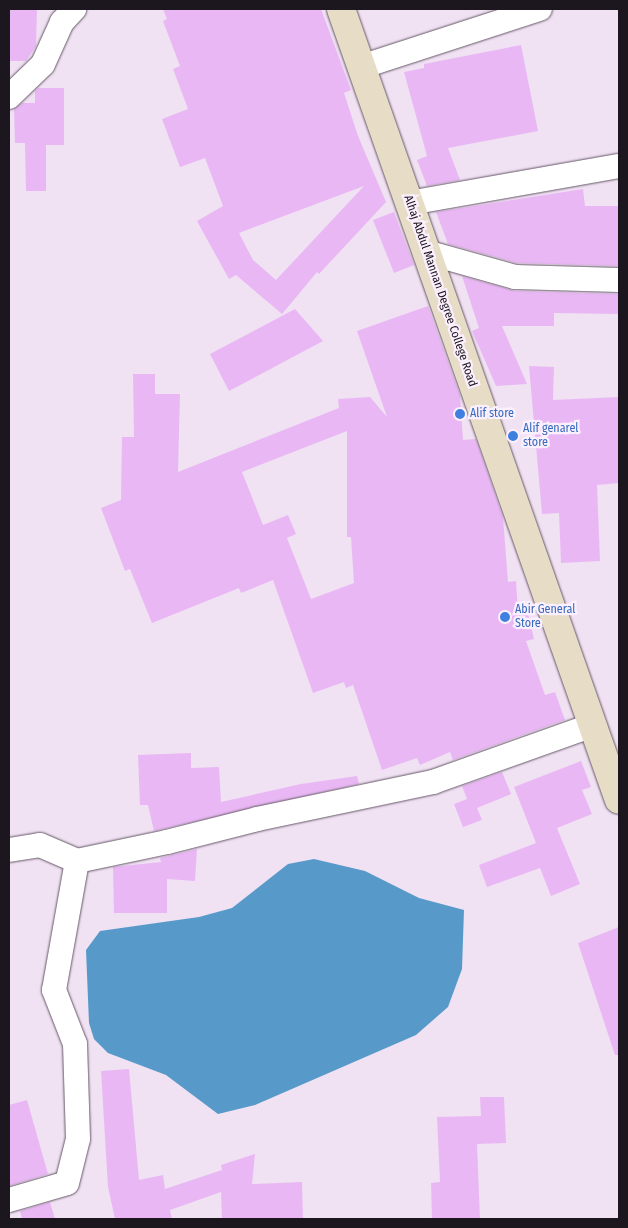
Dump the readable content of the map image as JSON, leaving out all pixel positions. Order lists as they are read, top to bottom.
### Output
{
  "streets": {
    "street": ["Alhaj Abdul Mannan Degree College Road"]
  },
  "places": ["Alif store", "Alif genarel store", "Abir General Store"]
}
